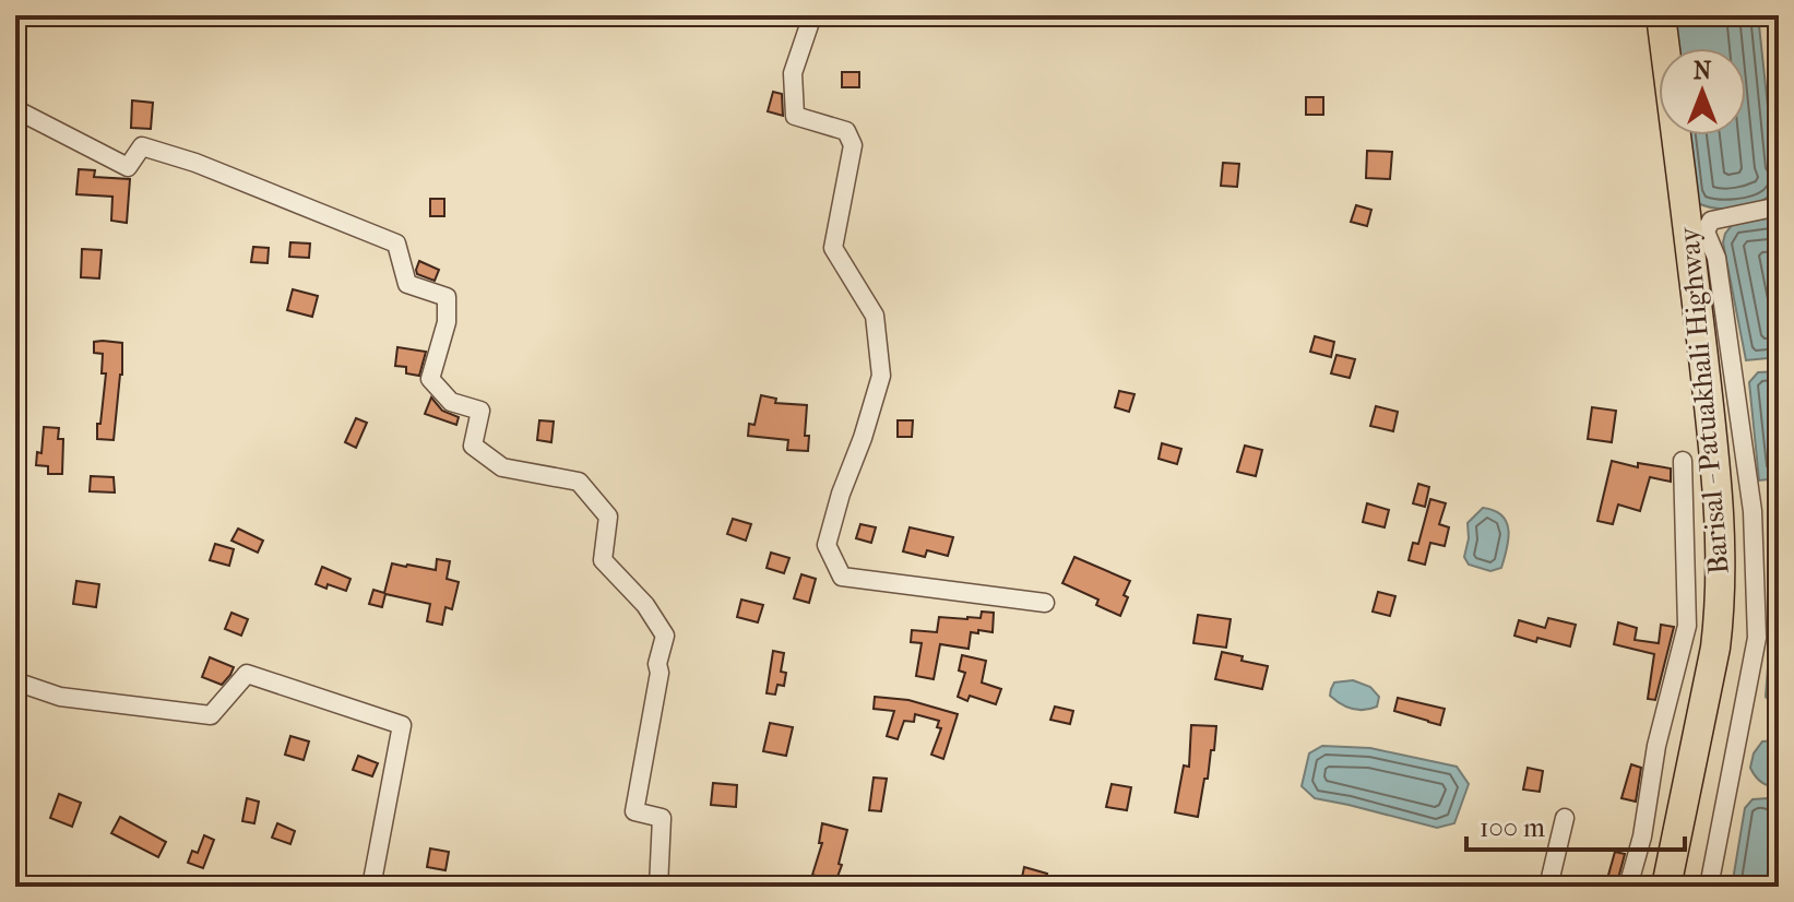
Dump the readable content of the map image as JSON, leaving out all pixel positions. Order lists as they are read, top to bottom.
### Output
{
  "streets": {
    "highway": ["Barisal - Patuakhali Highway"]
  },
  "scale_bar": "100 m",
  "north": "top"
}
